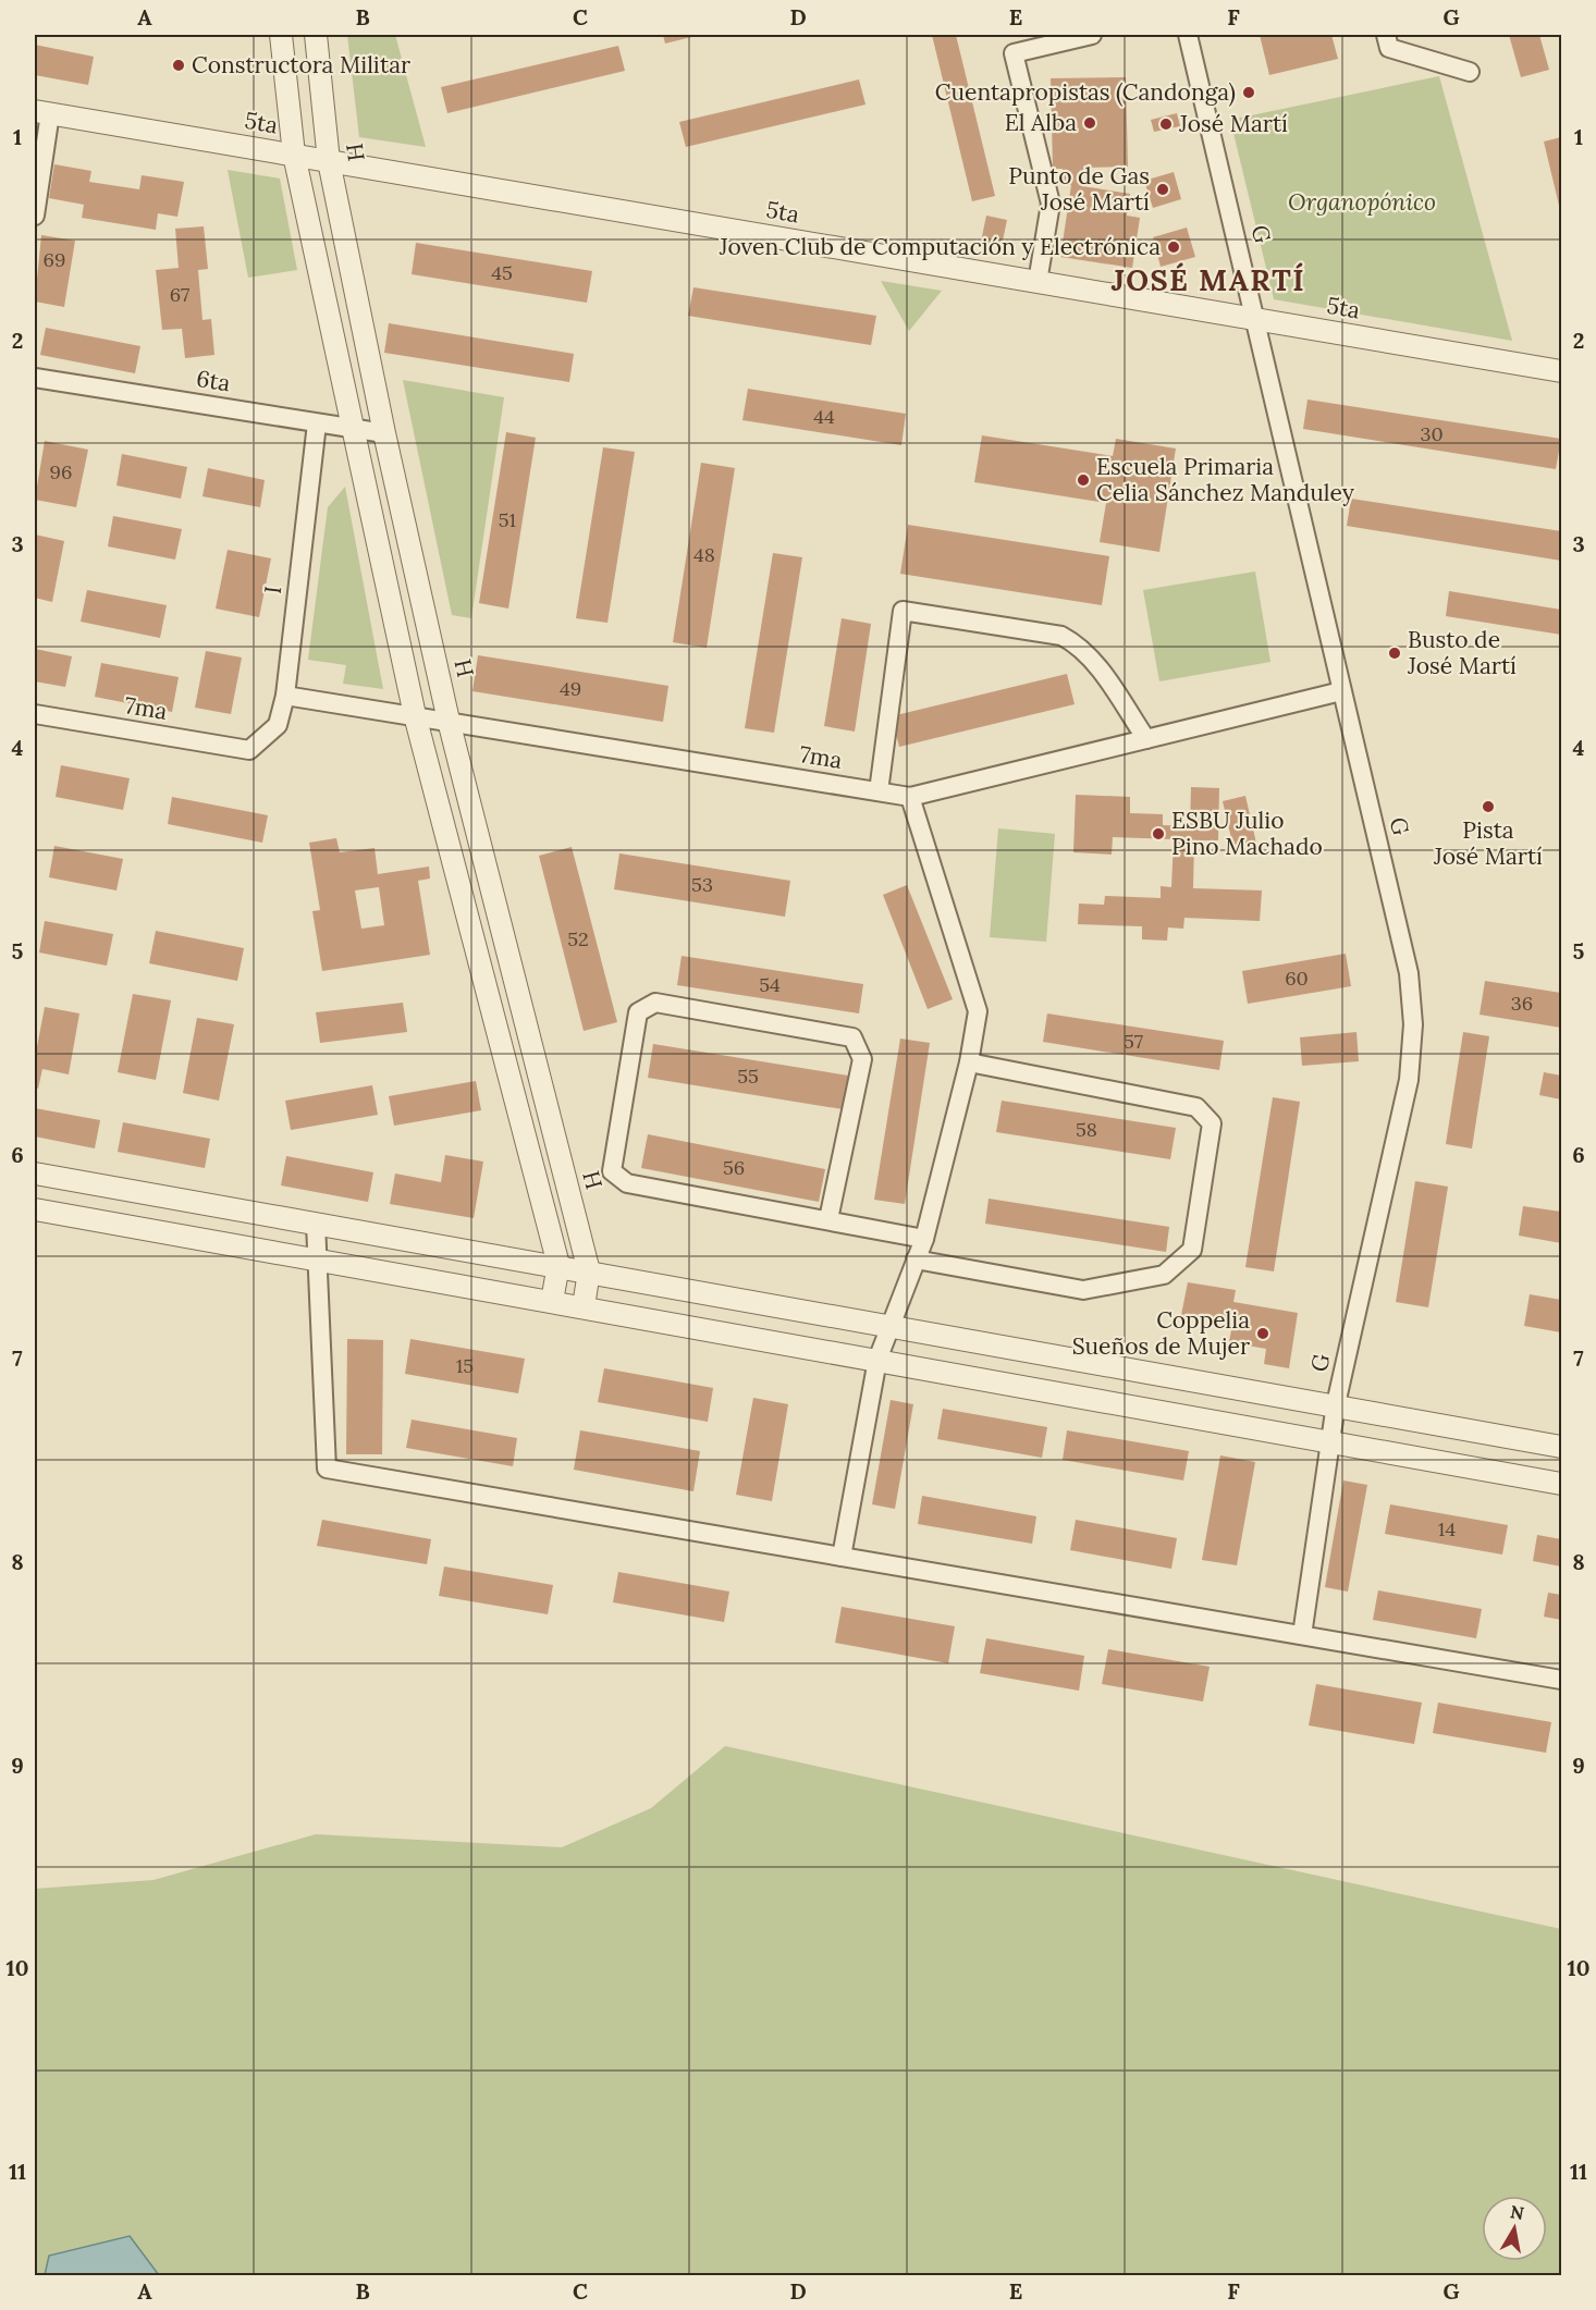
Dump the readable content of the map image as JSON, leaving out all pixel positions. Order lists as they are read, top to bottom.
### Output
{
  "streets": {
    "street": [
      "5ta",
      "H",
      "G",
      "6ta",
      "I",
      "7ma"
    ]
  },
  "crossings": [
    ["5ta", "H"],
    ["5ta", "G"],
    ["H", "6ta"],
    ["H", "7ma"],
    ["G", "7ma"],
    ["6ta", "I"],
    ["I", "7ma"]
  ],
  "districts": ["JOSÉ MARTÍ"],
  "parks": ["Organopónico"],
  "places": [
    "Constructora Militar",
    "Cuentapropistas (Candonga)",
    "El Alba",
    "José Martí",
    "Punto de Gas José Martí",
    "Joven Club de Computación y Electrónica",
    "Escuela Primaria Celia Sánchez Manduley",
    "Busto de José Martí",
    "Pista José Martí",
    "ESBU Julio Pino Machado",
    "Coppelia Sueños de Mujer"
  ],
  "house_numbers": [
    "69",
    "45",
    "67",
    "44",
    "30",
    "96",
    "51",
    "48",
    "49",
    "53",
    "52",
    "60",
    "54",
    "36",
    "57",
    "55",
    "58",
    "56",
    "15",
    "14"
  ],
  "north": "top",
  "grid": {
    "columns": [
      "A",
      "B",
      "C",
      "D",
      "E",
      "F",
      "G"
    ],
    "rows": [
      "1",
      "2",
      "3",
      "4",
      "5",
      "6",
      "7",
      "8",
      "9",
      "10",
      "11"
    ]
  }
}
